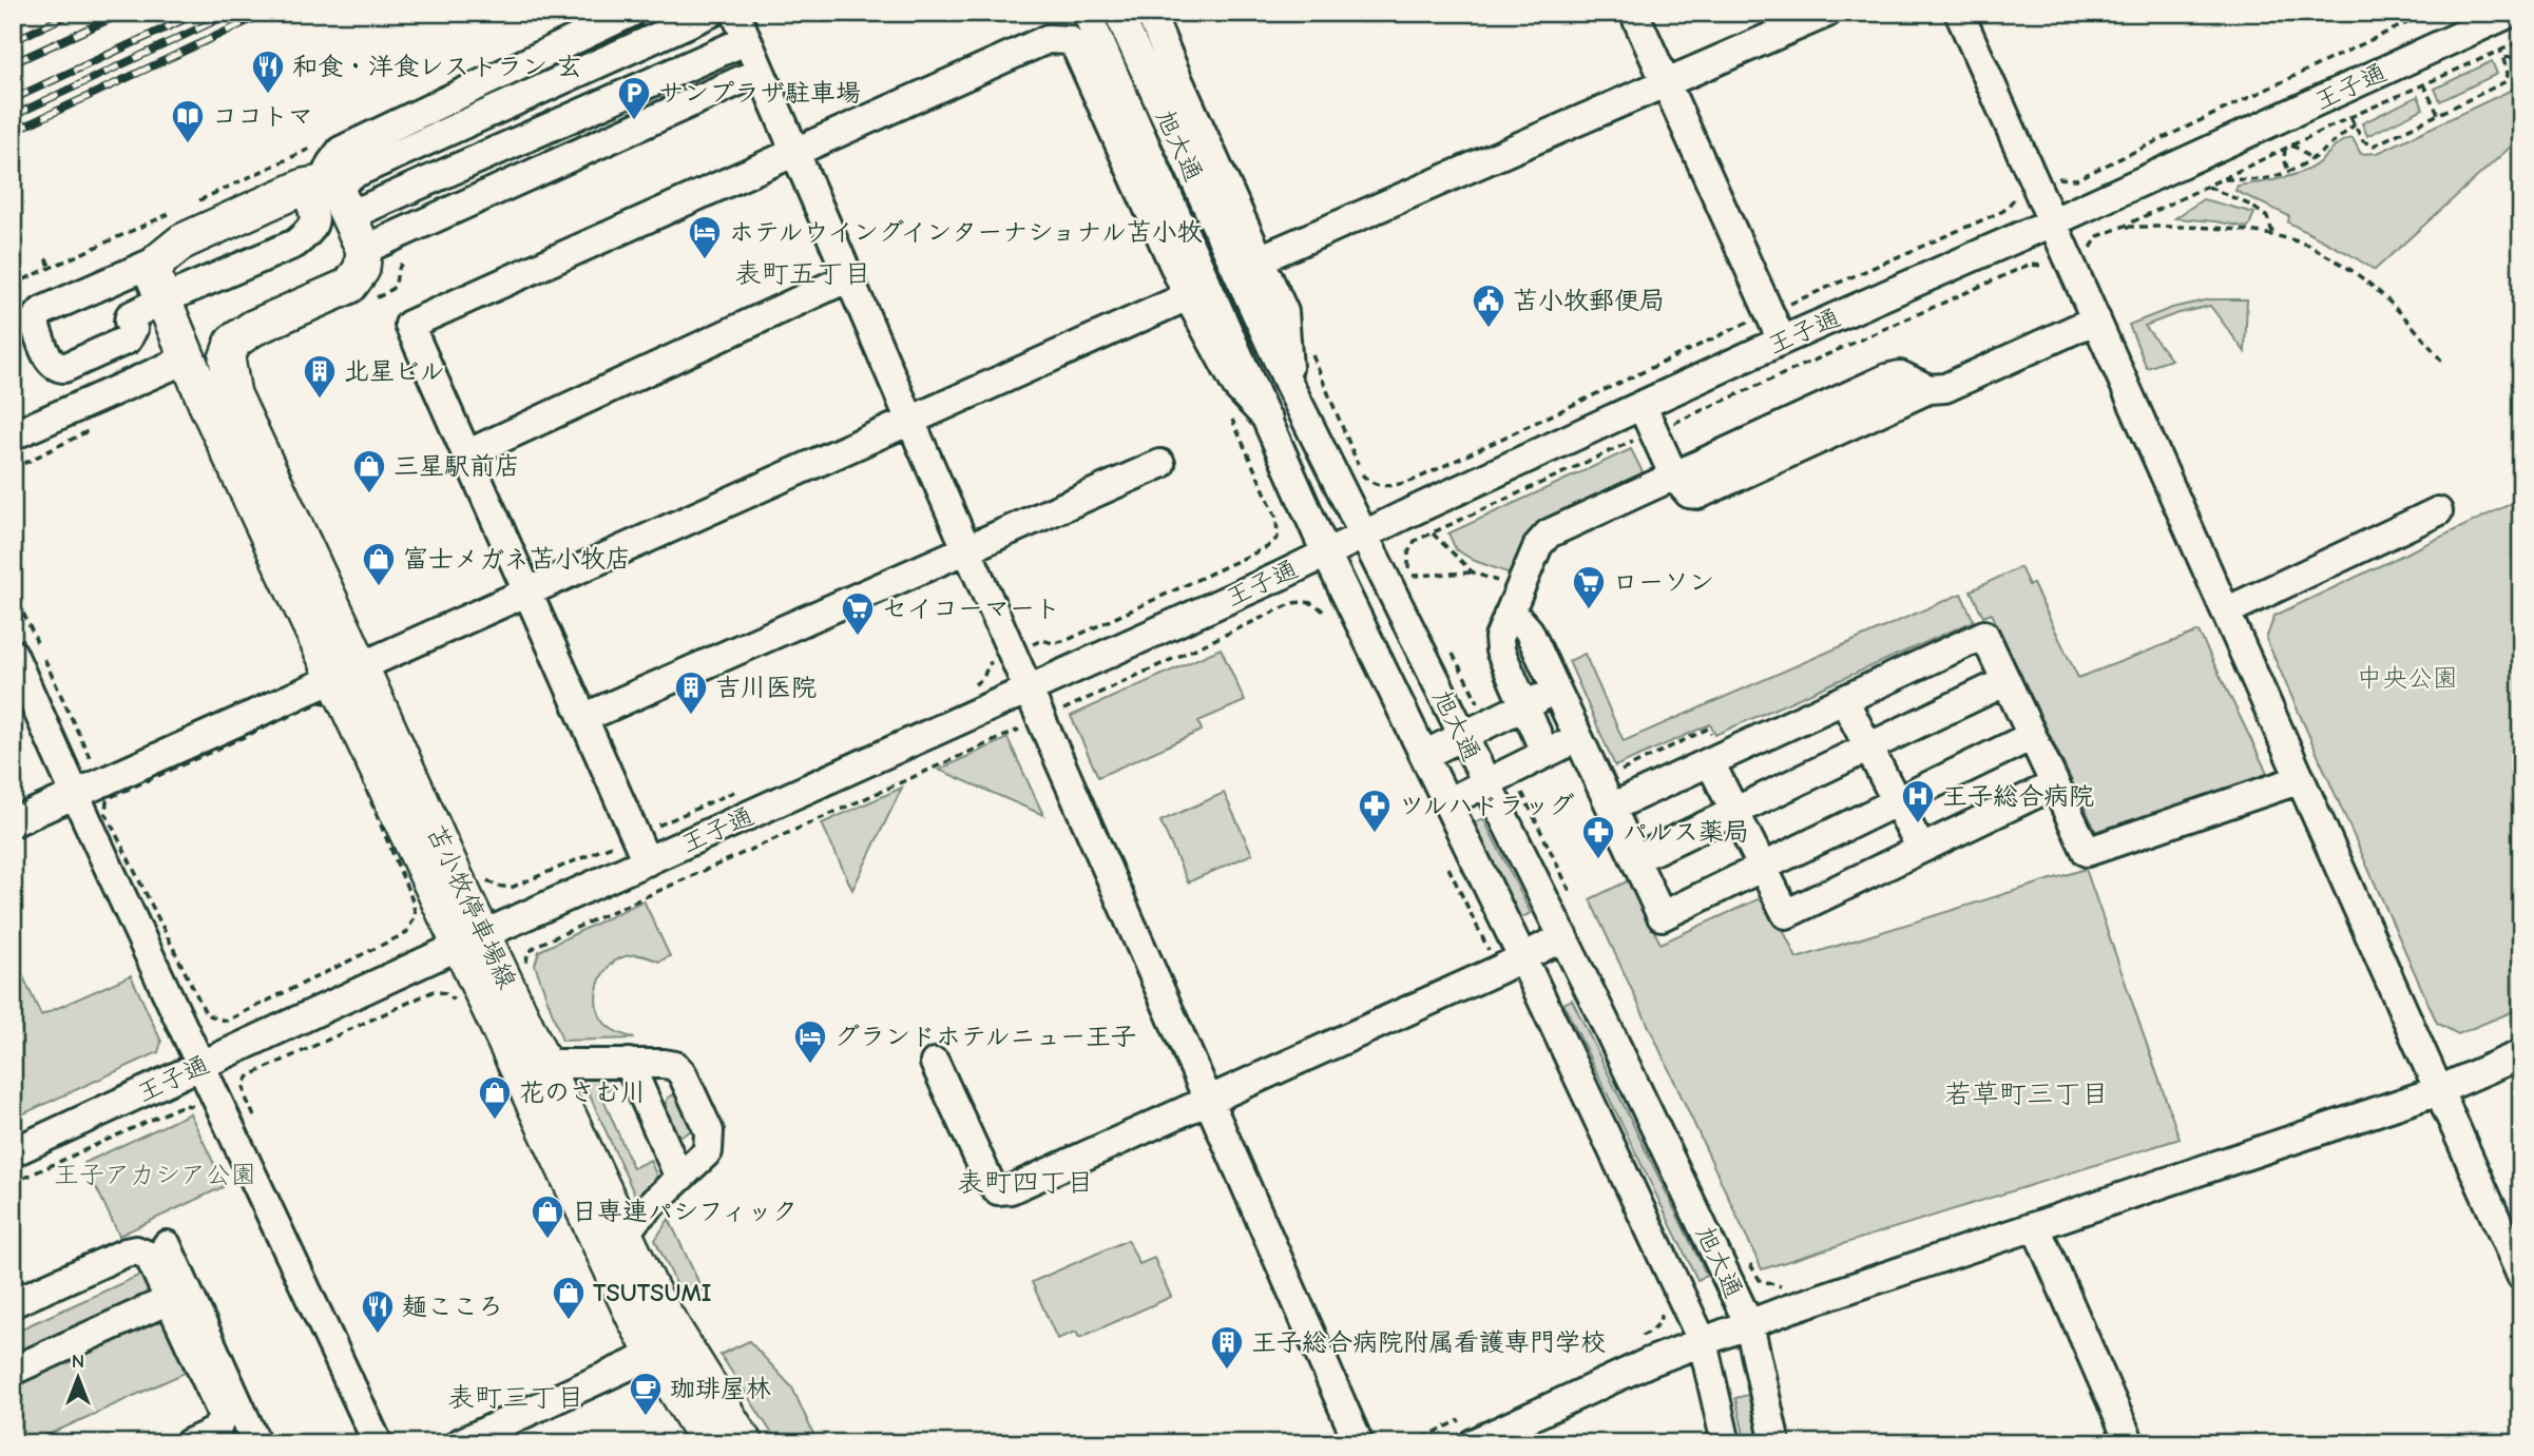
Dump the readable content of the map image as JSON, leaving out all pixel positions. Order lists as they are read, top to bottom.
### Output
{
  "streets": {
    "main road": ["苫小牧停車場線"],
    "street": ["王子通", "旭大通"]
  },
  "crossings": [
    ["王子通", "旭大通"],
    ["王子通", "苫小牧停車場線"]
  ],
  "districts": [
    "表町五丁目",
    "若草町三丁目",
    "表町四丁目",
    "表町三丁目"
  ],
  "parks": ["中央公園", "王子アカシア公園"],
  "places": {
    "restaurant": ["和食・洋食レストラン 玄", "麺こころ"],
    "parking": ["サンプラザ駐車場"],
    "library": ["ココトマ"],
    "hotel": ["ホテルウイングインターナショナル苫小牧", "グランドホテルニュー王子"],
    "public building": ["苫小牧郵便局"],
    "building": ["北星ビル", "吉川医院", "王子総合病院附属看護専門学校"],
    "shop": [
      "三星駅前店",
      "富士メガネ苫小牧店",
      "花のさむ川",
      "日専連パシフィック",
      "TSUTSUMI"
    ],
    "supermarket": ["ローソン", "セイコーマート"],
    "hospital": ["王子総合病院"],
    "pharmacy": ["ツルハドラッグ", "パルス薬局"],
    "cafe": ["珈琲屋林"]
  },
  "north": "top"
}
